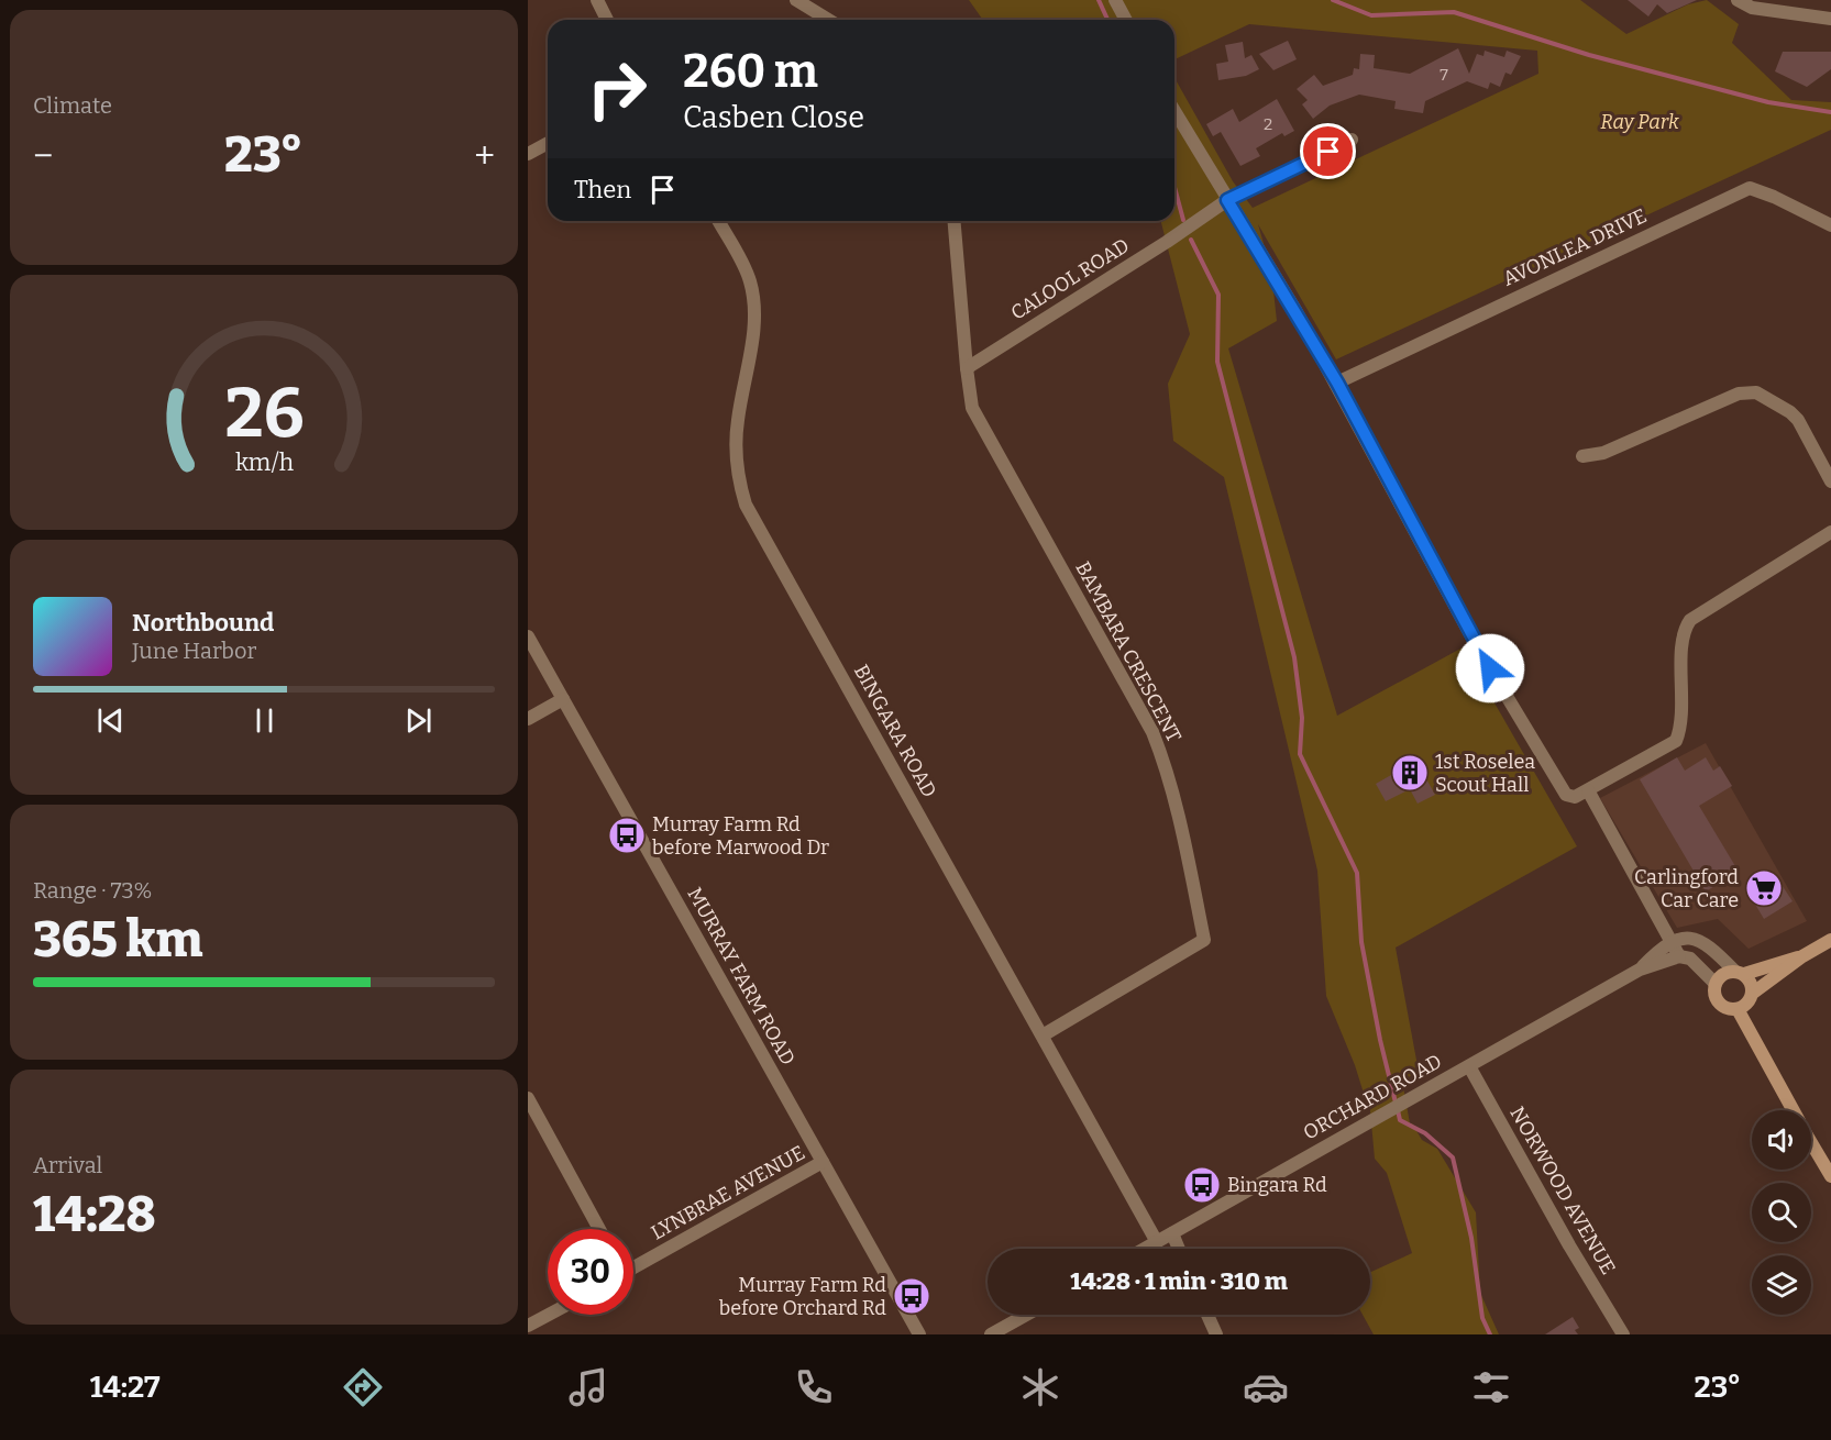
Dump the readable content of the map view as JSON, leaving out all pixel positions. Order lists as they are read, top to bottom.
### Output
{
  "streets": {
    "street": [
      "AVONLEA DRIVE",
      "CALOOL ROAD",
      "BAMBARA CRESCENT",
      "BINGARA ROAD",
      "MURRAY FARM ROAD",
      "ORCHARD ROAD",
      "NORWOOD AVENUE",
      "LYNBRAE AVENUE"
    ]
  },
  "crossings": [
    ["CALOOL ROAD", "BAMBARA CRESCENT"],
    ["BAMBARA CRESCENT", "BINGARA ROAD"],
    ["BINGARA ROAD", "ORCHARD ROAD"],
    ["MURRAY FARM ROAD", "LYNBRAE AVENUE"],
    ["ORCHARD ROAD", "NORWOOD AVENUE"]
  ],
  "parks": ["Ray Park"],
  "places": {
    "building": ["1st Roselea Scout Hall"],
    "bus stop": ["Murray Farm Rd before Marwood Dr", "Bingara Rd", "Murray Farm Rd before Orchard Rd"],
    "supermarket": ["Carlingford Car Care"]
  },
  "house_numbers": ["7", "2"],
  "page": {
    "tile": [
      "Climate",
      ["Range · 73%", "365 km"],
      ["Arrival", "14:28"]
    ],
    "turn": ["260 m", "Casben Close"],
    "heat": ["−", "23°", "+"],
    "then": "Then",
    "song": ["Northbound", "June Harbor"],
    "limit": "30",
    "trip": "14:28 · 1 min · 310 m",
    "tabs": ["14:27", "23°"],
    "gauge": ["26", "km/h"]
  }
}
